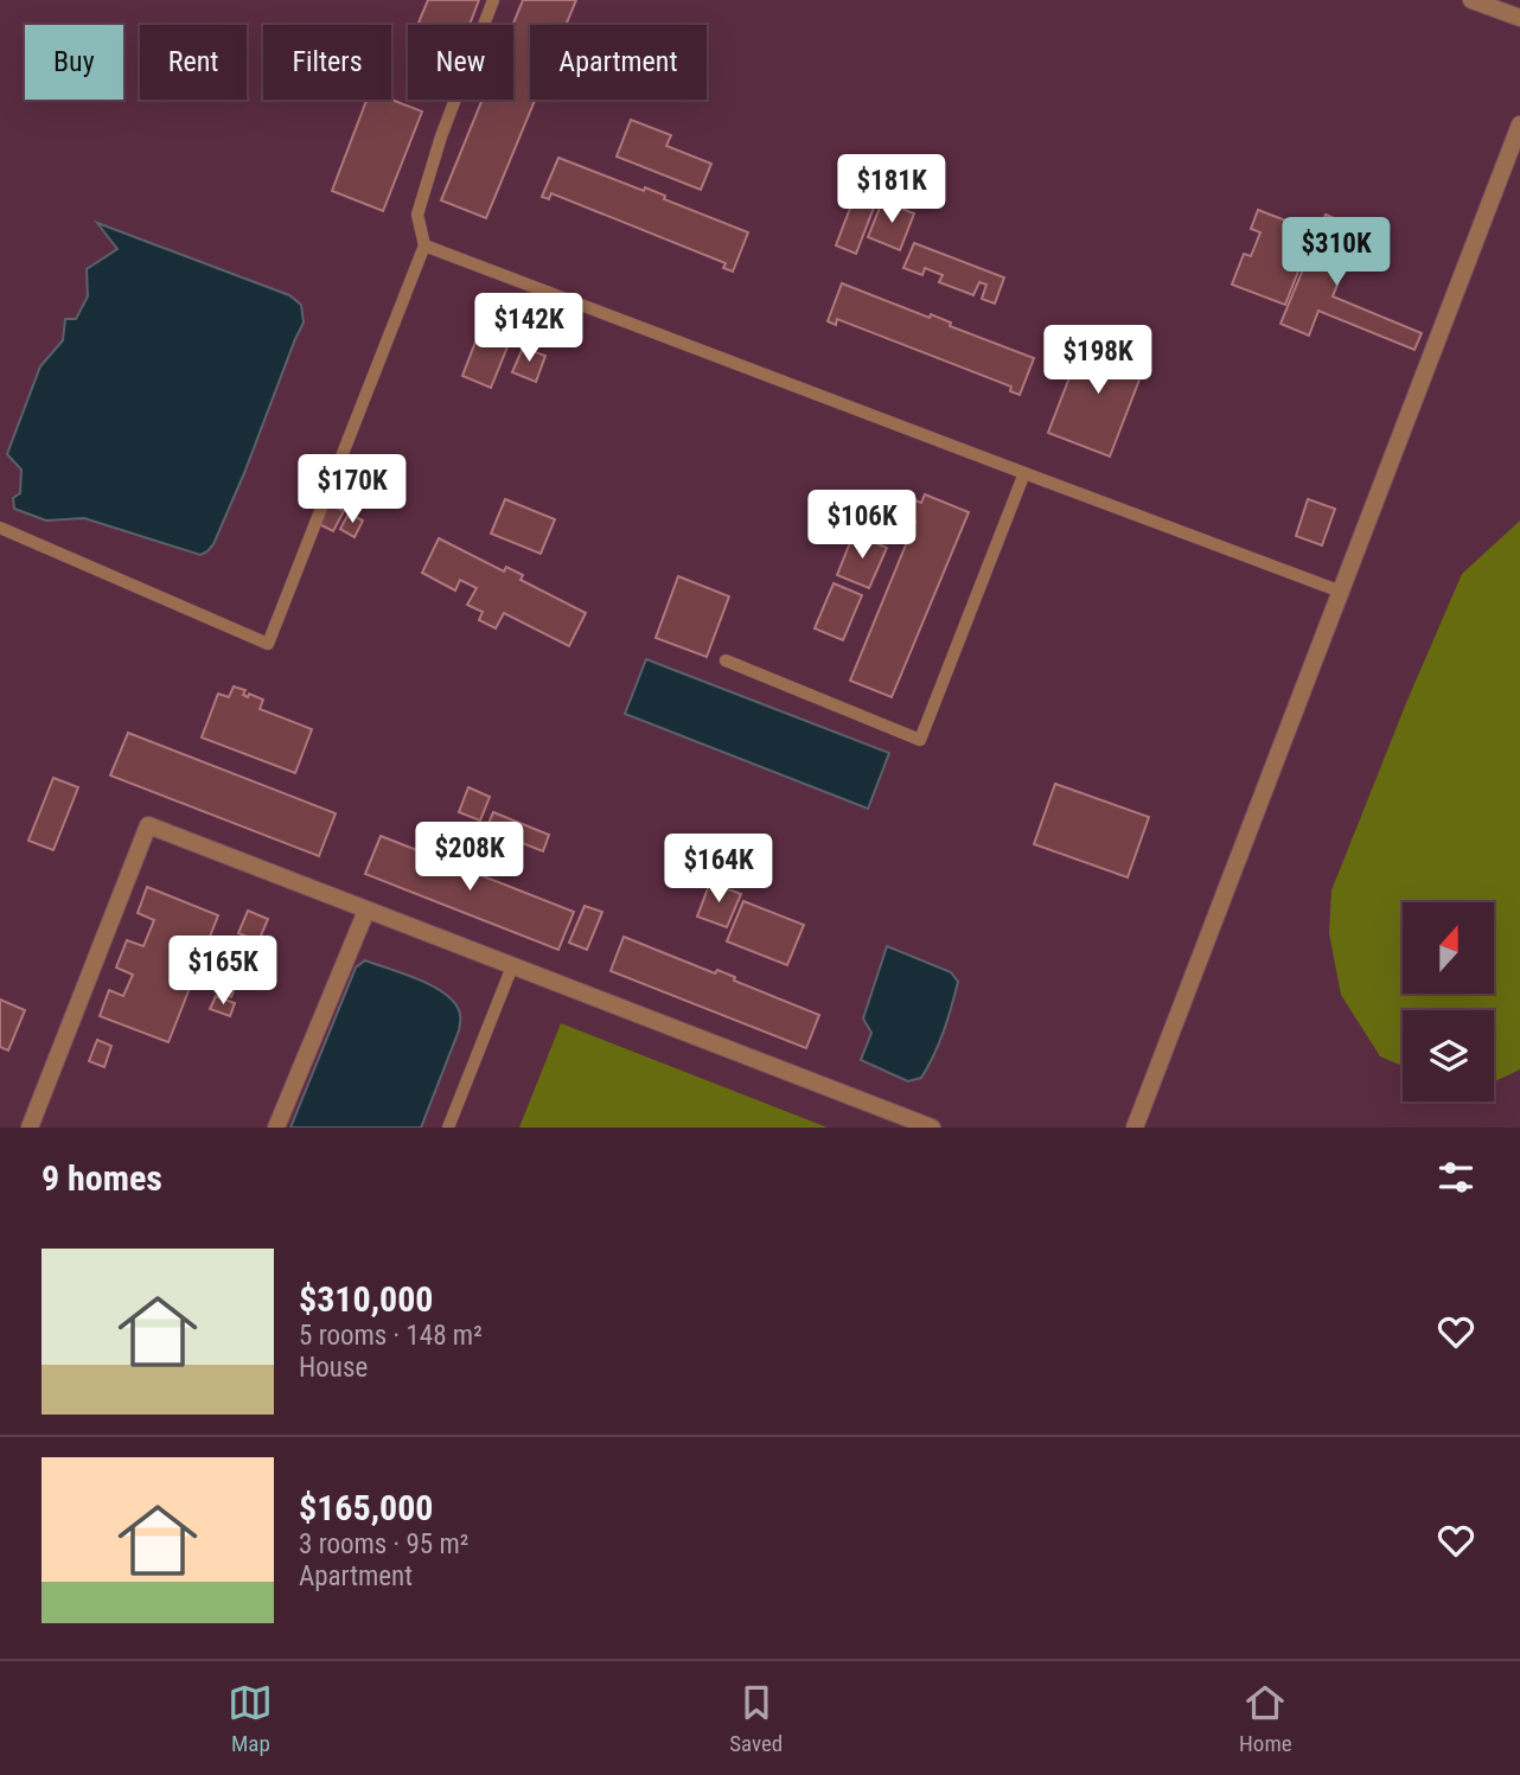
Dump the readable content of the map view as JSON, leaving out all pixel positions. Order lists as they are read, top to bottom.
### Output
{
  "north": "top",
  "page": {
    "chip": [
      "Buy",
      "Rent",
      "Filters",
      "New",
      "Apartment"
    ],
    "price": [
      "$181K",
      "$310K",
      "$142K",
      "$198K",
      "$170K",
      "$106K",
      "$208K",
      "$164K",
      "$165K"
    ],
    "heading": "9 homes",
    "list": [
      {
        "name": "$310,000",
        "note": "5 rooms · 148 m² · House"
      },
      {
        "name": "$165,000",
        "note": "3 rooms · 95 m² · Apartment"
      }
    ],
    "tabs": ["Map", "Saved", "Home"]
  }
}
